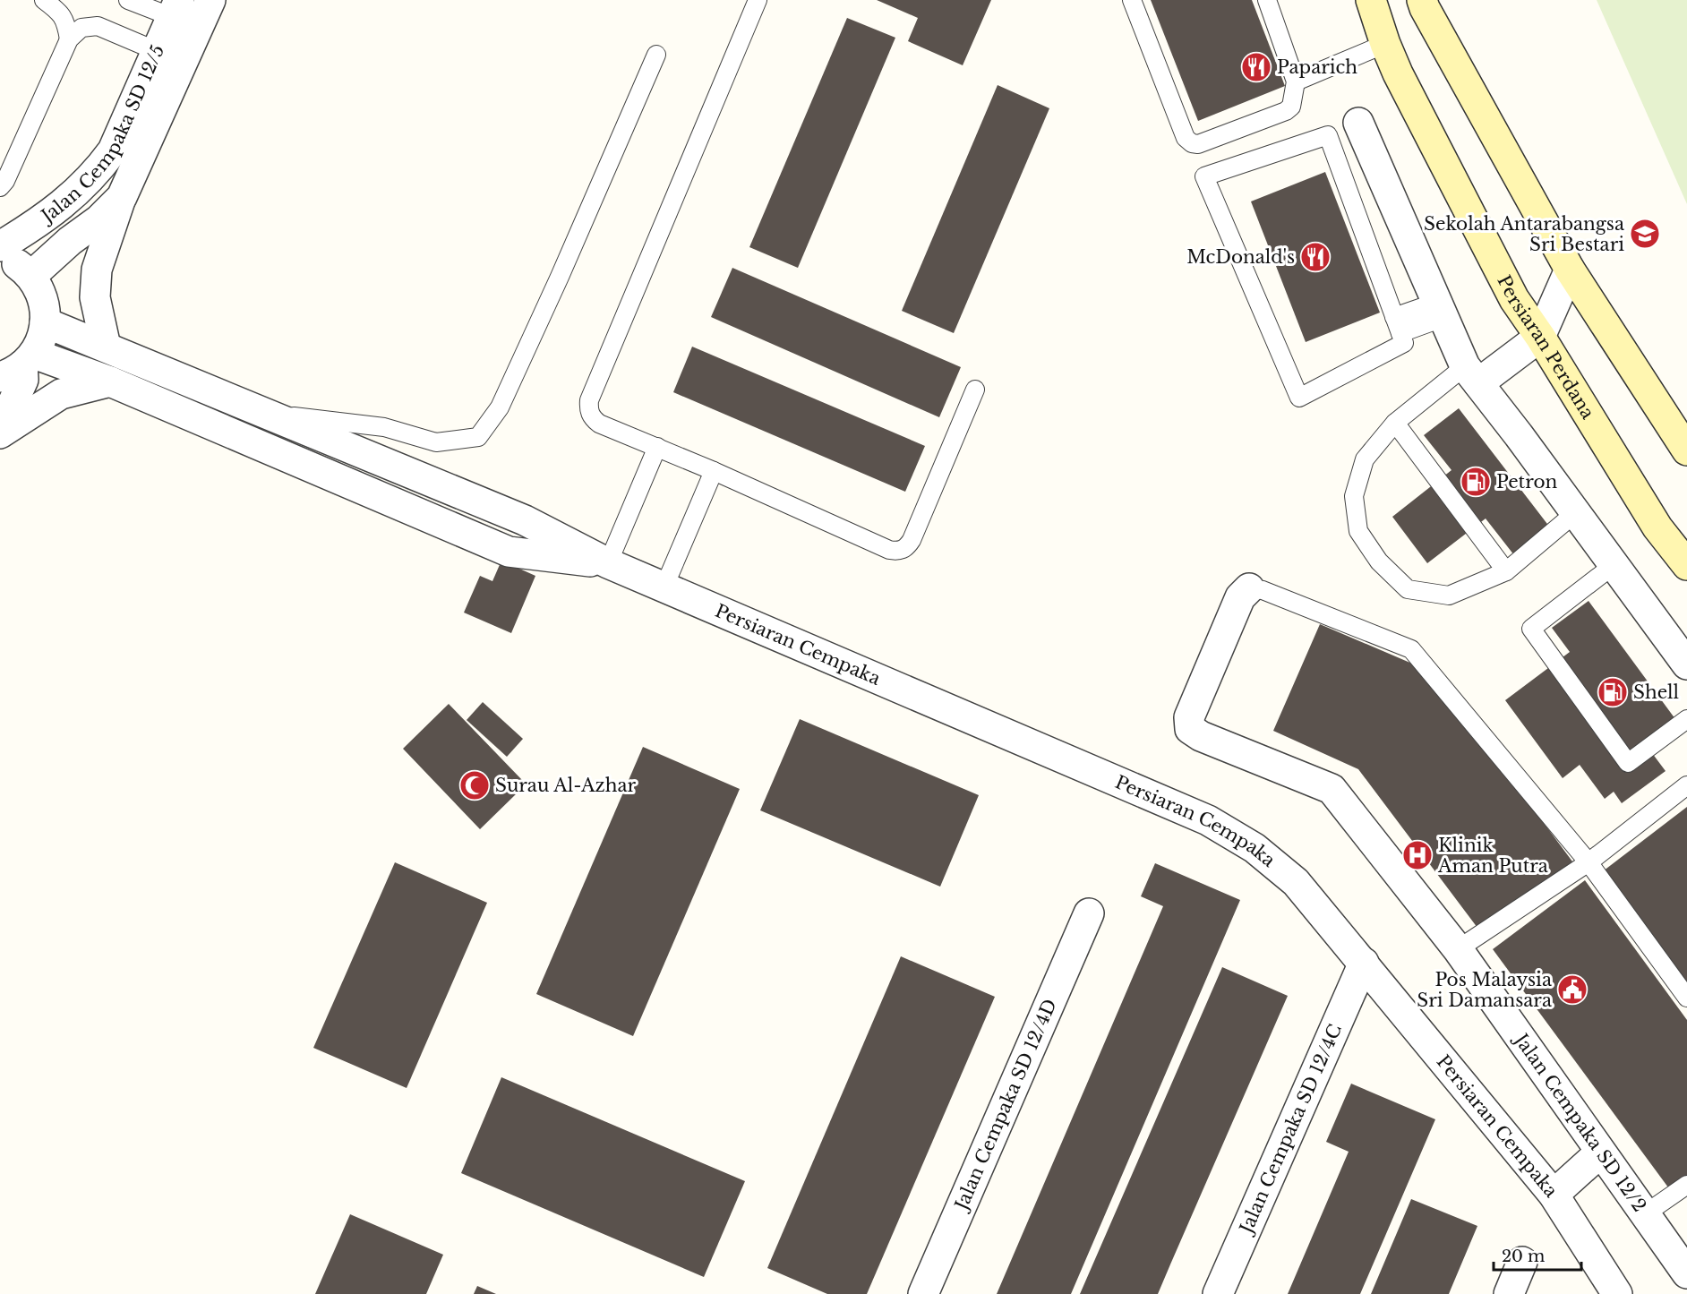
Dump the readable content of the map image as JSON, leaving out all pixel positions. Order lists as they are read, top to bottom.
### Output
{
  "streets": {
    "main road": ["Persiaran Perdana"],
    "street": [
      "Jalan Cempaka SD 12/5",
      "Persiaran Cempaka",
      "Jalan Cempaka SD 12/4D",
      "Jalan Cempaka SD 12/2",
      "Jalan Cempaka SD 12/4C"
    ]
  },
  "crossings": [
    ["Persiaran Cempaka", "Jalan Cempaka SD 12/4C"]
  ],
  "places": {
    "restaurant": ["Paparich", "McDonald's"],
    "school or university": ["Sekolah Antarabangsa Sri Bestari"],
    "fuel station": ["Petron", "Shell"],
    "mosque": ["Surau Al-Azhar"],
    "hospital": ["Klinik Aman Putra"],
    "public building": ["Pos Malaysia Sri Damansara"]
  },
  "scale_bar": "20 m"
}
